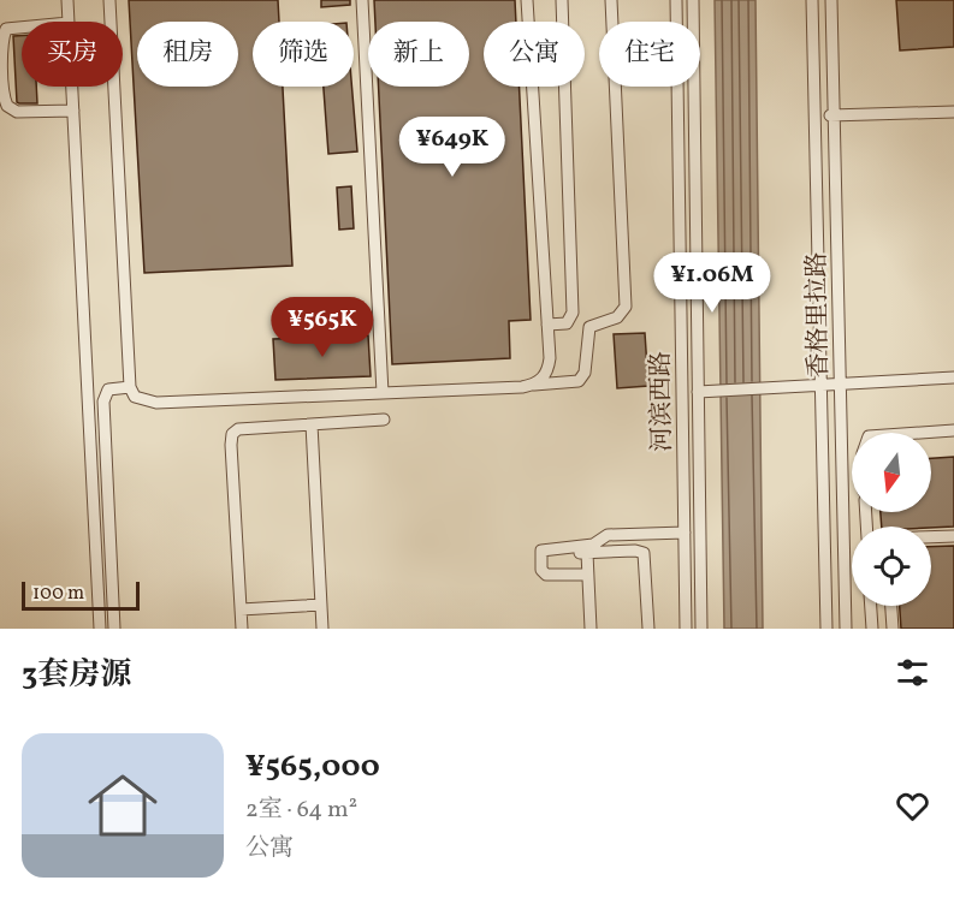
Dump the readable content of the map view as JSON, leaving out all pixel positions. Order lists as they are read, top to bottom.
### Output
{
  "streets": {
    "street": ["香格里拉路", "河滨西路"]
  },
  "scale_bar": "100 m",
  "north": "bottom",
  "page": {
    "chip": [
      "买房",
      "租房",
      "筛选",
      "新上",
      "公寓",
      "住宅"
    ],
    "price": ["¥649K", "¥1.06M", "¥565K"],
    "scale": "100 m",
    "heading": "3套房源",
    "list": [
      {
        "name": "¥565,000",
        "note": "2室 · 64 m² · 公寓"
      }
    ]
  }
}
